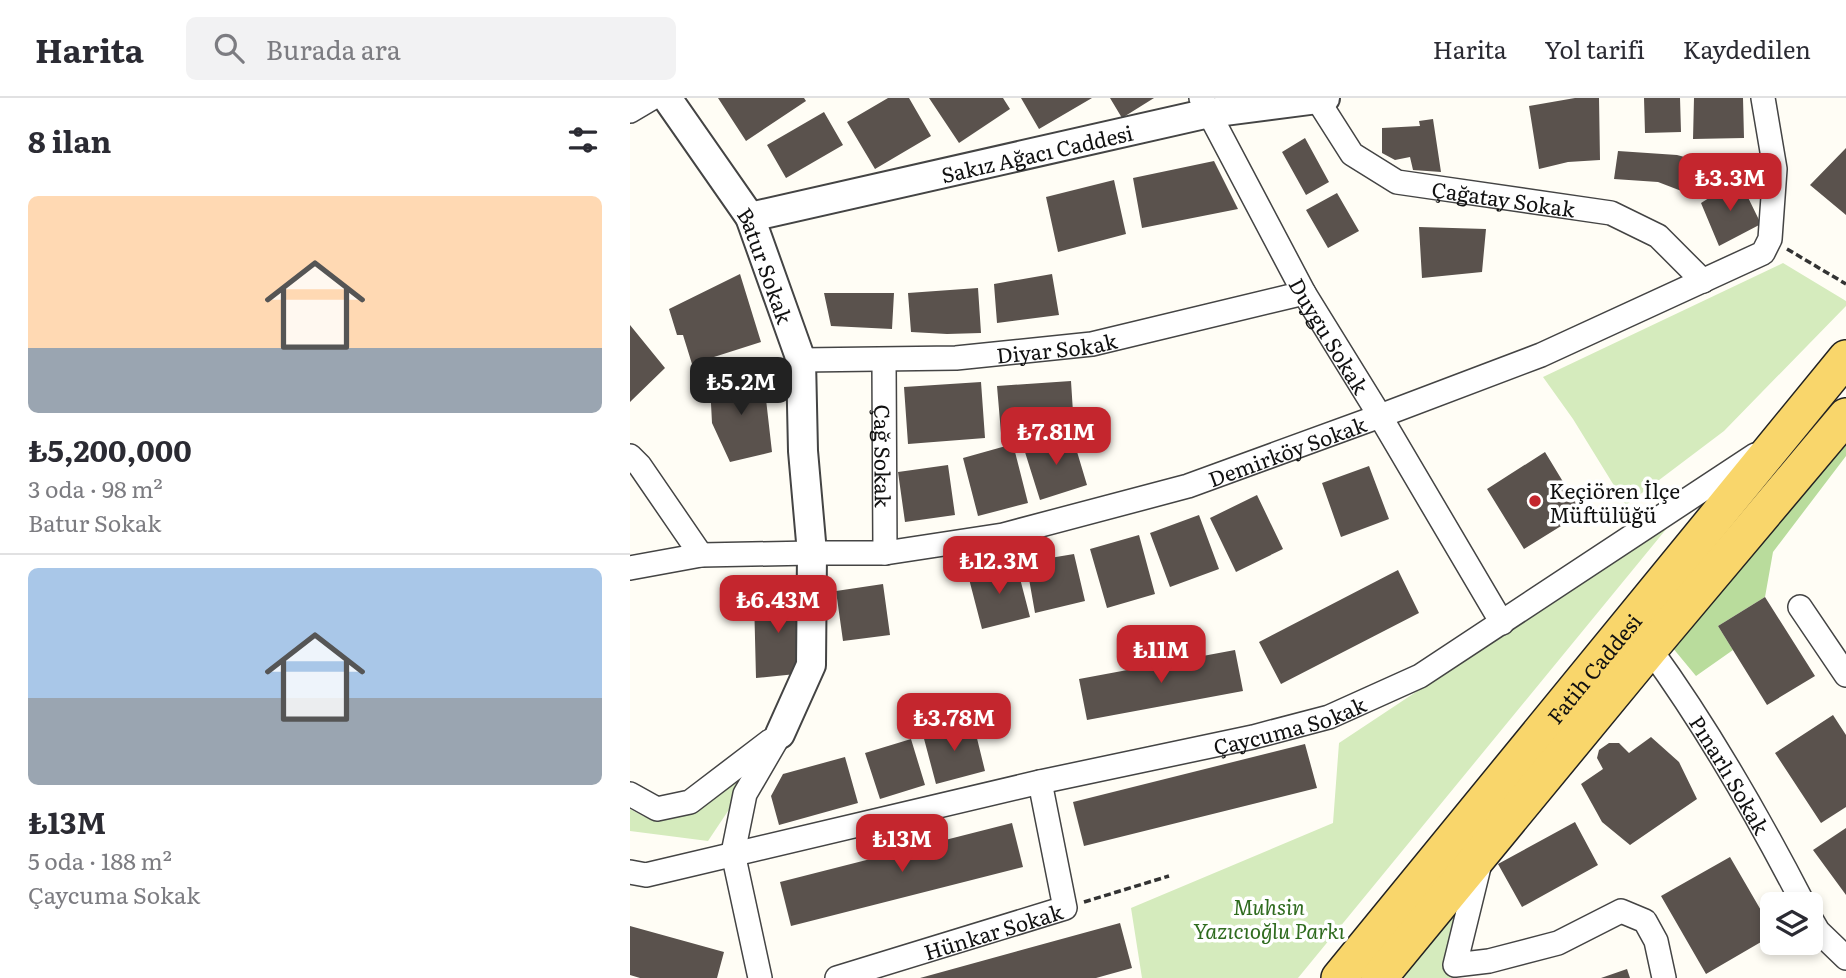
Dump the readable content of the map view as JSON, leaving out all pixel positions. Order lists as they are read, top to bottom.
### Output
{
  "streets": {
    "main road": ["Fatih Caddesi"],
    "street": [
      "Sakız Ağacı Caddesi",
      "Çağatay Sokak",
      "Batur Sokak",
      "Duygu Sokak",
      "Diyar Sokak",
      "Demirköy Sokak",
      "Çağ Sokak",
      "Çaycuma Sokak",
      "Pınarlı Sokak",
      "Hünkar Sokak"
    ]
  },
  "crossings": [
    ["Sakız Ağacı Caddesi", "Çağatay Sokak"],
    ["Sakız Ağacı Caddesi", "Batur Sokak"],
    ["Sakız Ağacı Caddesi", "Duygu Sokak"],
    ["Çağatay Sokak", "Demirköy Sokak"],
    ["Batur Sokak", "Diyar Sokak"],
    ["Batur Sokak", "Demirköy Sokak"],
    ["Duygu Sokak", "Diyar Sokak"],
    ["Duygu Sokak", "Demirköy Sokak"],
    ["Duygu Sokak", "Çaycuma Sokak"],
    ["Diyar Sokak", "Çağ Sokak"],
    ["Demirköy Sokak", "Çağ Sokak"],
    ["Fatih Caddesi", "Çaycuma Sokak"],
    ["Fatih Caddesi", "Pınarlı Sokak"],
    ["Çaycuma Sokak", "Hünkar Sokak"]
  ],
  "parks": ["Muhsin Yazıcıoğlu Parkı"],
  "places": ["Keçiören İlçe Müftülüğü"],
  "page": {
    "header": "Harita",
    "search": "Burada ara",
    "nav": ["Harita", "Yol tarifi", "Kaydedilen"],
    "heading": "8 ilan",
    "price": [
      "₺3.3M",
      "₺5.2M",
      "₺7.81M",
      "₺12.3M",
      "₺6.43M",
      "₺11M",
      "₺3.78M",
      "₺13M"
    ],
    "list": [
      {
        "name": "₺5,200,000",
        "note": "3 oda · 98 m² · Batur Sokak"
      },
      {
        "name": "₺13M",
        "note": "5 oda · 188 m² · Çaycuma Sokak"
      }
    ]
  }
}
